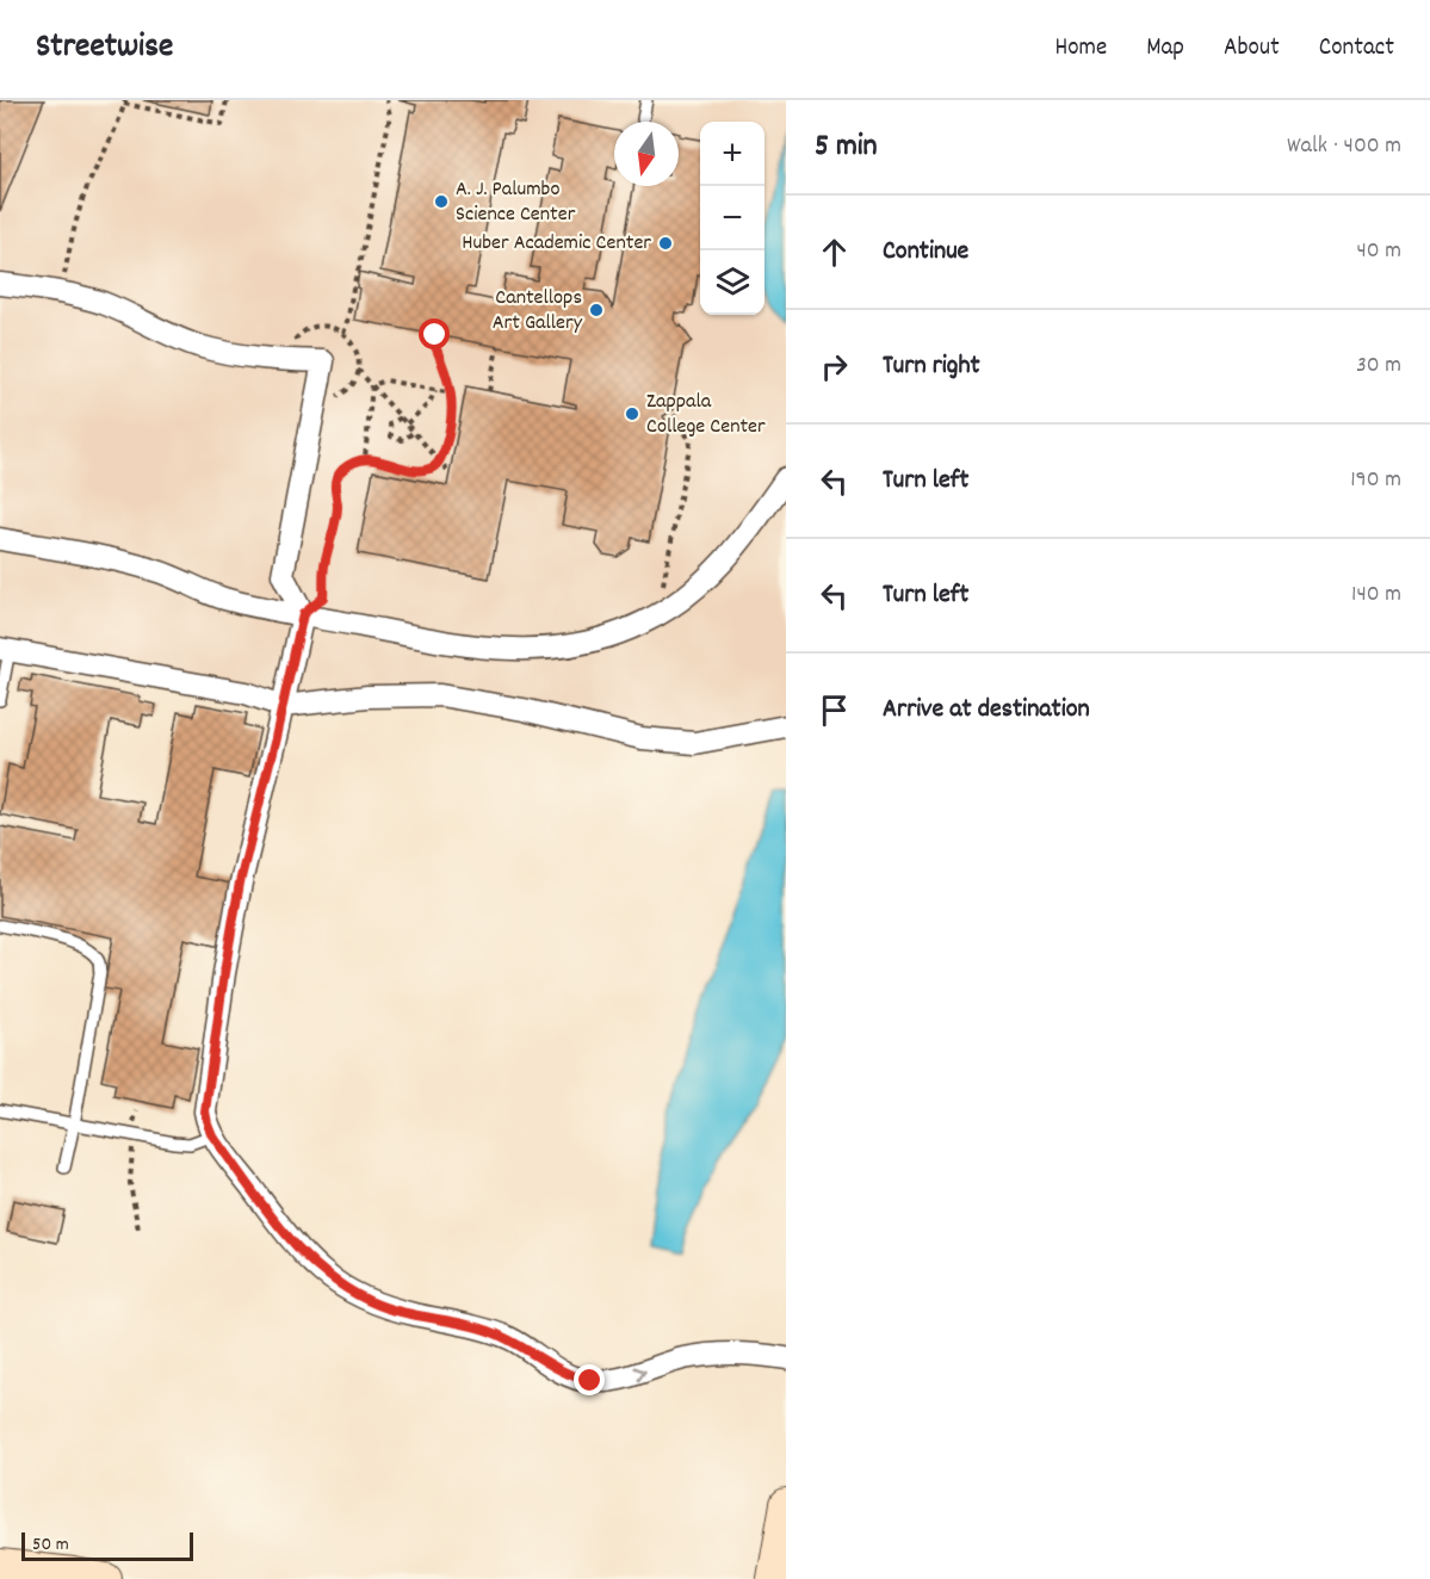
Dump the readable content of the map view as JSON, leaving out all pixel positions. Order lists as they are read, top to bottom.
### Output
{
  "places": [
    "A. J. Palumbo Science Center",
    "Huber Academic Center",
    "Cantellops Art Gallery",
    "Zappala College Center"
  ],
  "scale_bar": "50 m",
  "north": "bottom",
  "page": {
    "header": "Streetwise",
    "nav": [
      "Home",
      "Map",
      "About",
      "Contact"
    ],
    "heading": ["5 min", "Walk · 400 m"],
    "map_buttons": ["+", "−"],
    "list": [
      ["Continue", "40 m"],
      ["Turn right", "30 m"],
      ["Turn left", "190 m"],
      ["Turn left", "140 m"],
      "Arrive at destination"
    ],
    "scale": "50 m"
  }
}
